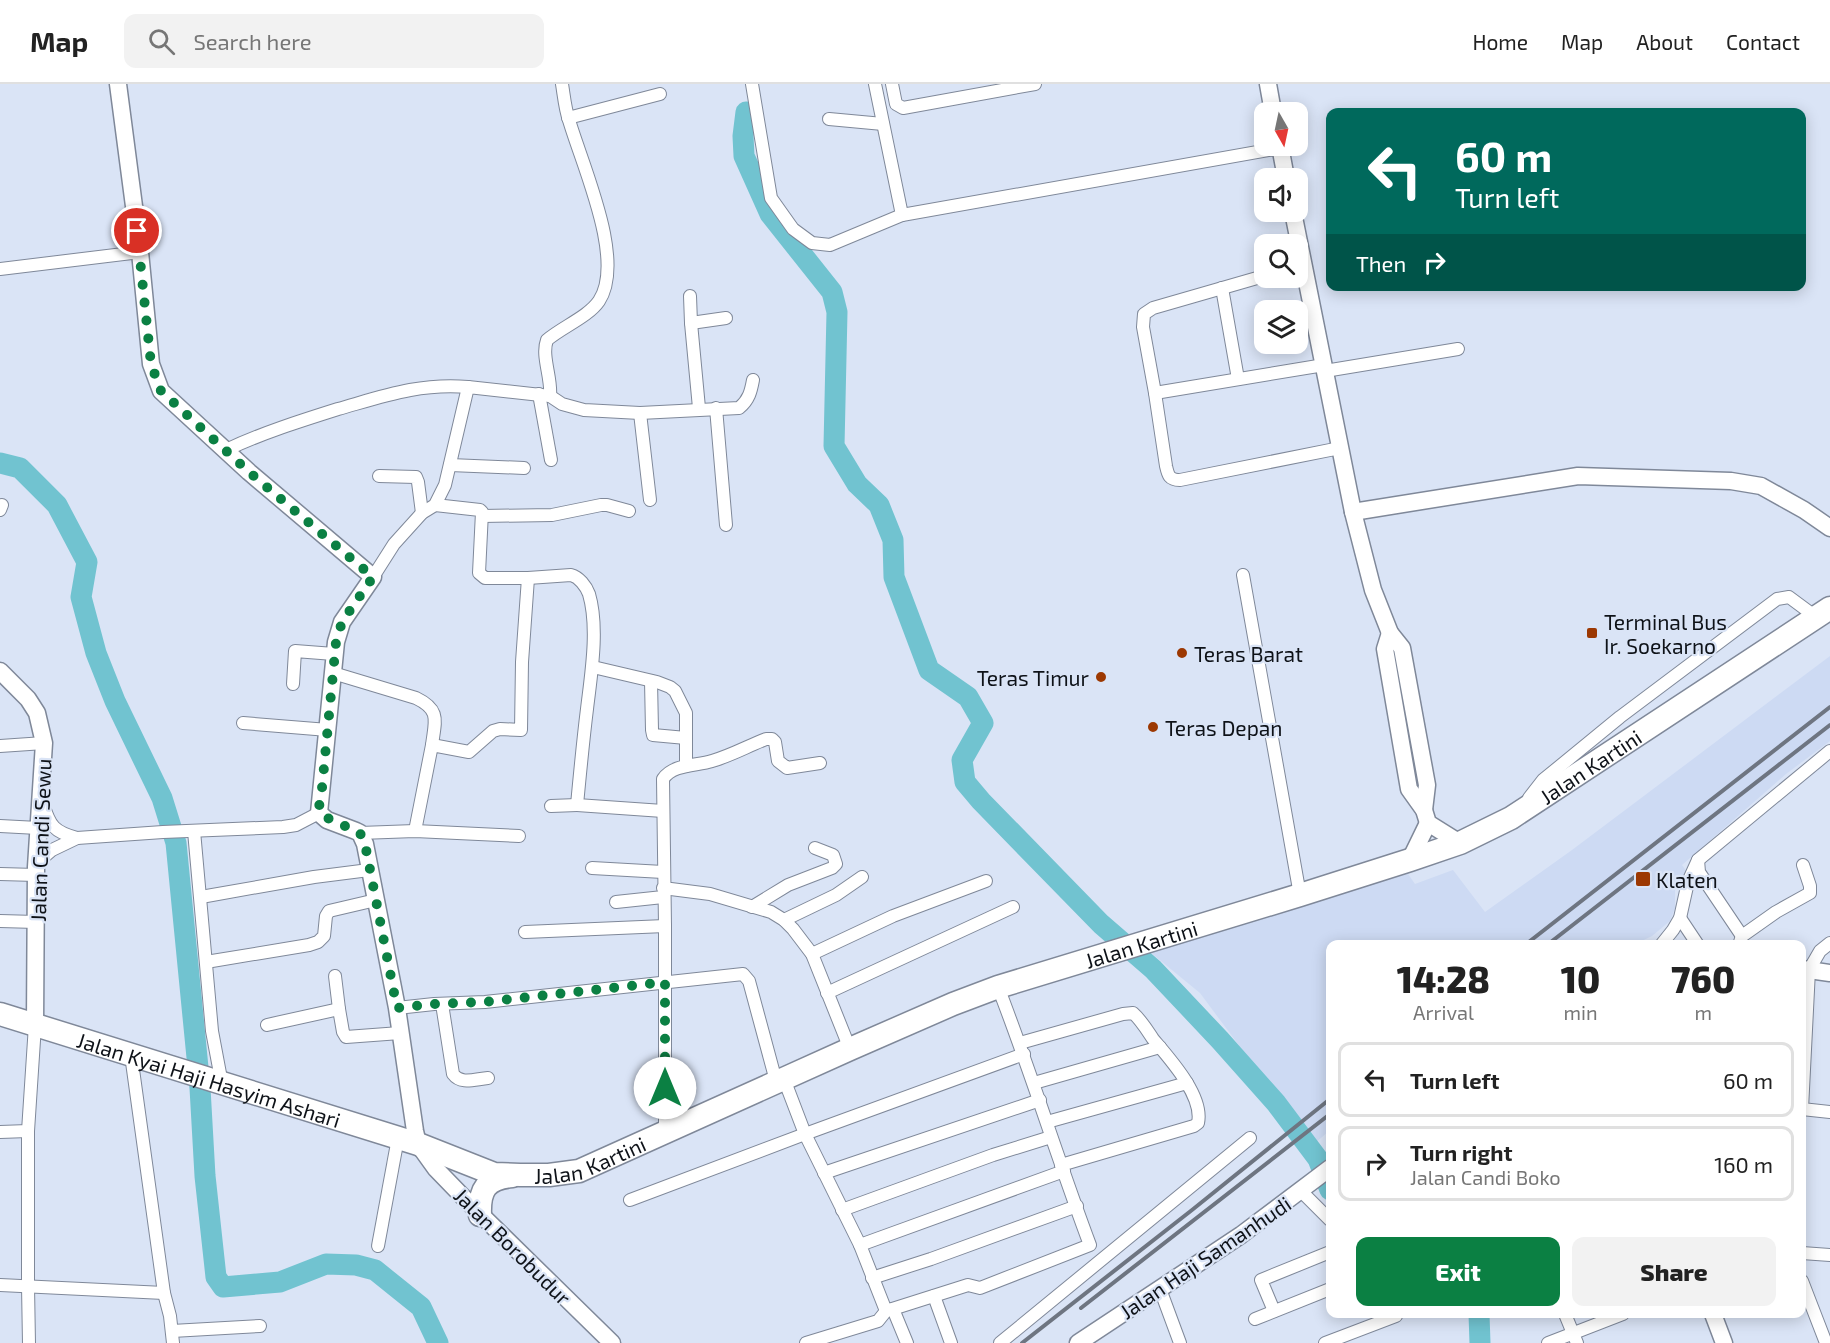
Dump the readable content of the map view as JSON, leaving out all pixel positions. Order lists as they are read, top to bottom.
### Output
{
  "streets": {
    "highway": ["Jalan Kartini", "Jalan Kyai Haji Hasyim Ashari"],
    "street": ["Jalan Candi Sewu", "Jalan Borobudur", "Jalan Haji Samanhudi"]
  },
  "crossings": [
    ["Jalan Kartini", "Jalan Kyai Haji Hasyim Ashari"],
    ["Jalan Kartini", "Jalan Borobudur"],
    ["Jalan Candi Sewu", "Jalan Kyai Haji Hasyim Ashari"],
    ["Jalan Kyai Haji Hasyim Ashari", "Jalan Borobudur"]
  ],
  "places": {
    "transit": ["Terminal Bus Ir. Soekarno", "Klaten"],
    "other": ["Teras Barat", "Teras Timur", "Teras Depan"]
  },
  "north": "bottom",
  "page": {
    "header": "Map",
    "search": "Search here",
    "nav": [
      "Home",
      "Map",
      "About",
      "Contact"
    ],
    "turn": ["60 m", "Turn left"],
    "then": "Then",
    "eta": [
      "14:28",
      "Arrival",
      "10",
      "min",
      "760",
      "m"
    ],
    "list": [
      {
        "name": "Turn left",
        "value": "60 m"
      },
      {
        "name": "Turn right",
        "note": "Jalan Candi Boko",
        "value": "160 m"
      }
    ],
    "buttons": ["Exit", "Share"]
  }
}
